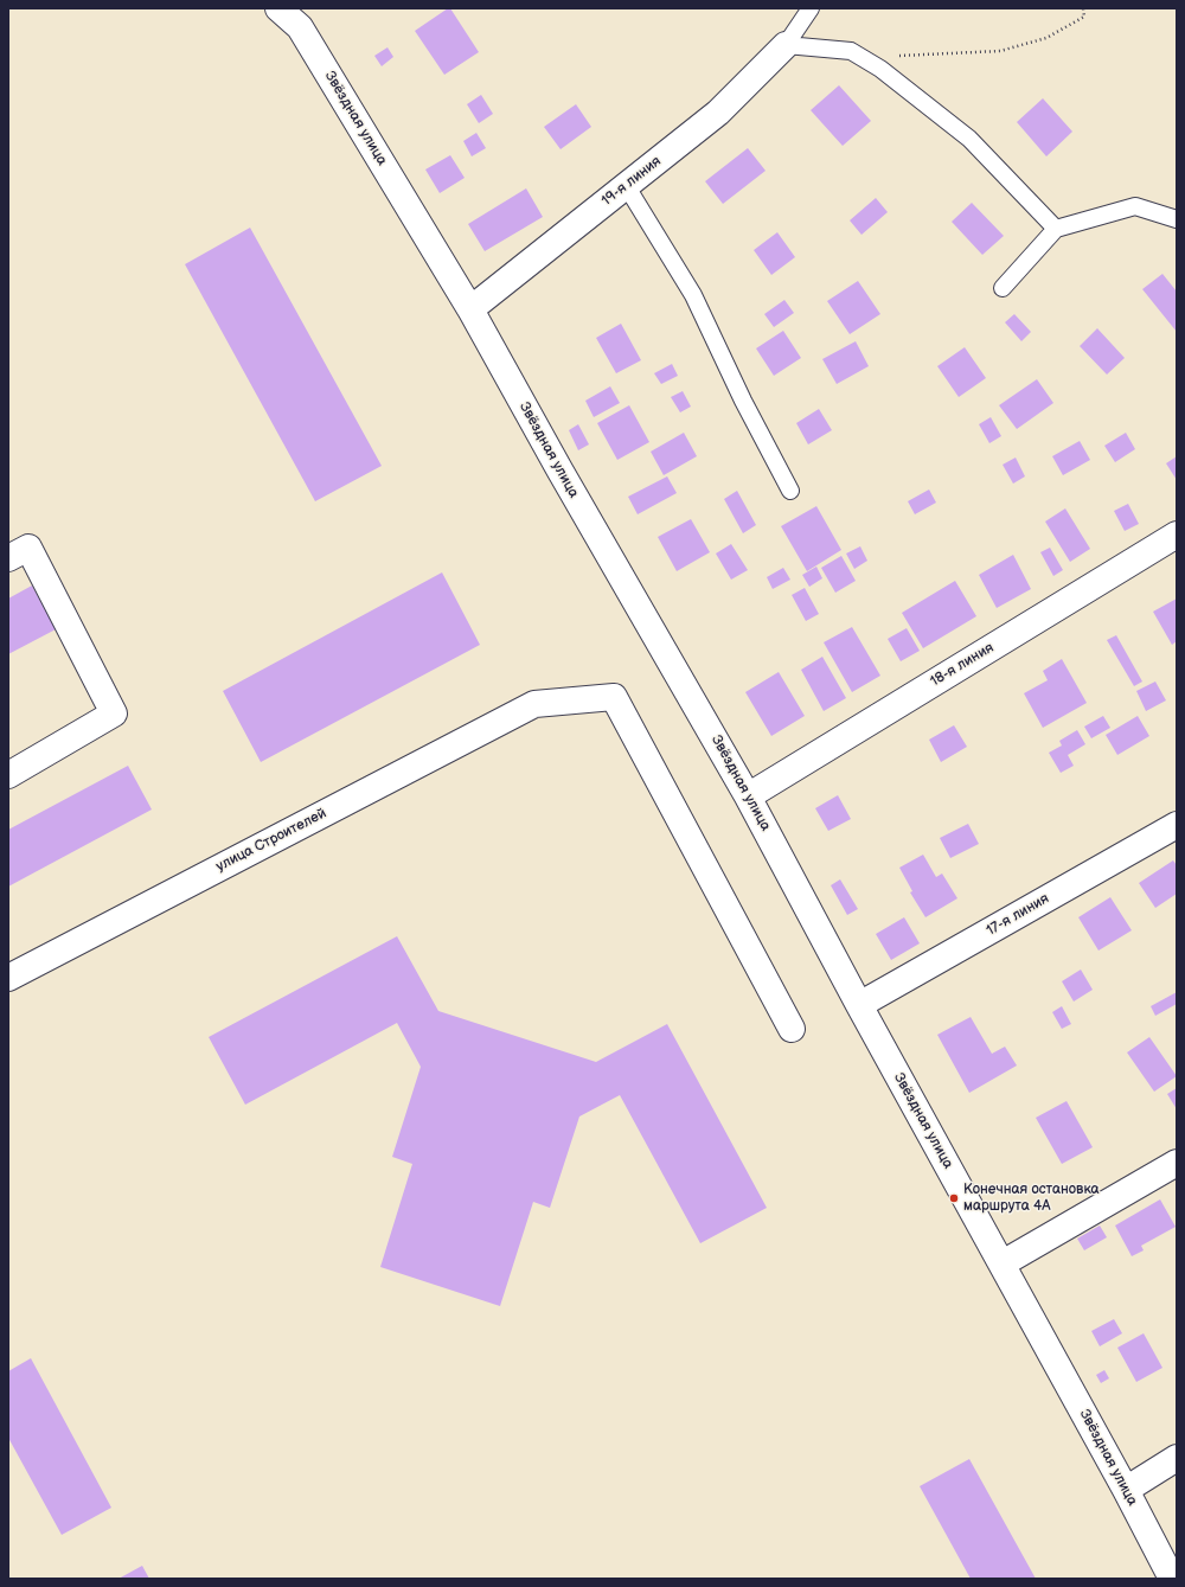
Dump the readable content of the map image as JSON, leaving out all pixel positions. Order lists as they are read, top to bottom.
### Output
{
  "streets": {
    "street": [
      "Звёздная улица",
      "19-я линия",
      "18-я линия",
      "улица Строителей",
      "17-я линия"
    ]
  },
  "crossings": [
    ["Звёздная улица", "19-я линия"],
    ["Звёздная улица", "18-я линия"],
    ["Звёздная улица", "17-я линия"]
  ],
  "places": ["Конечная остановка маршрута 4А"]
}
